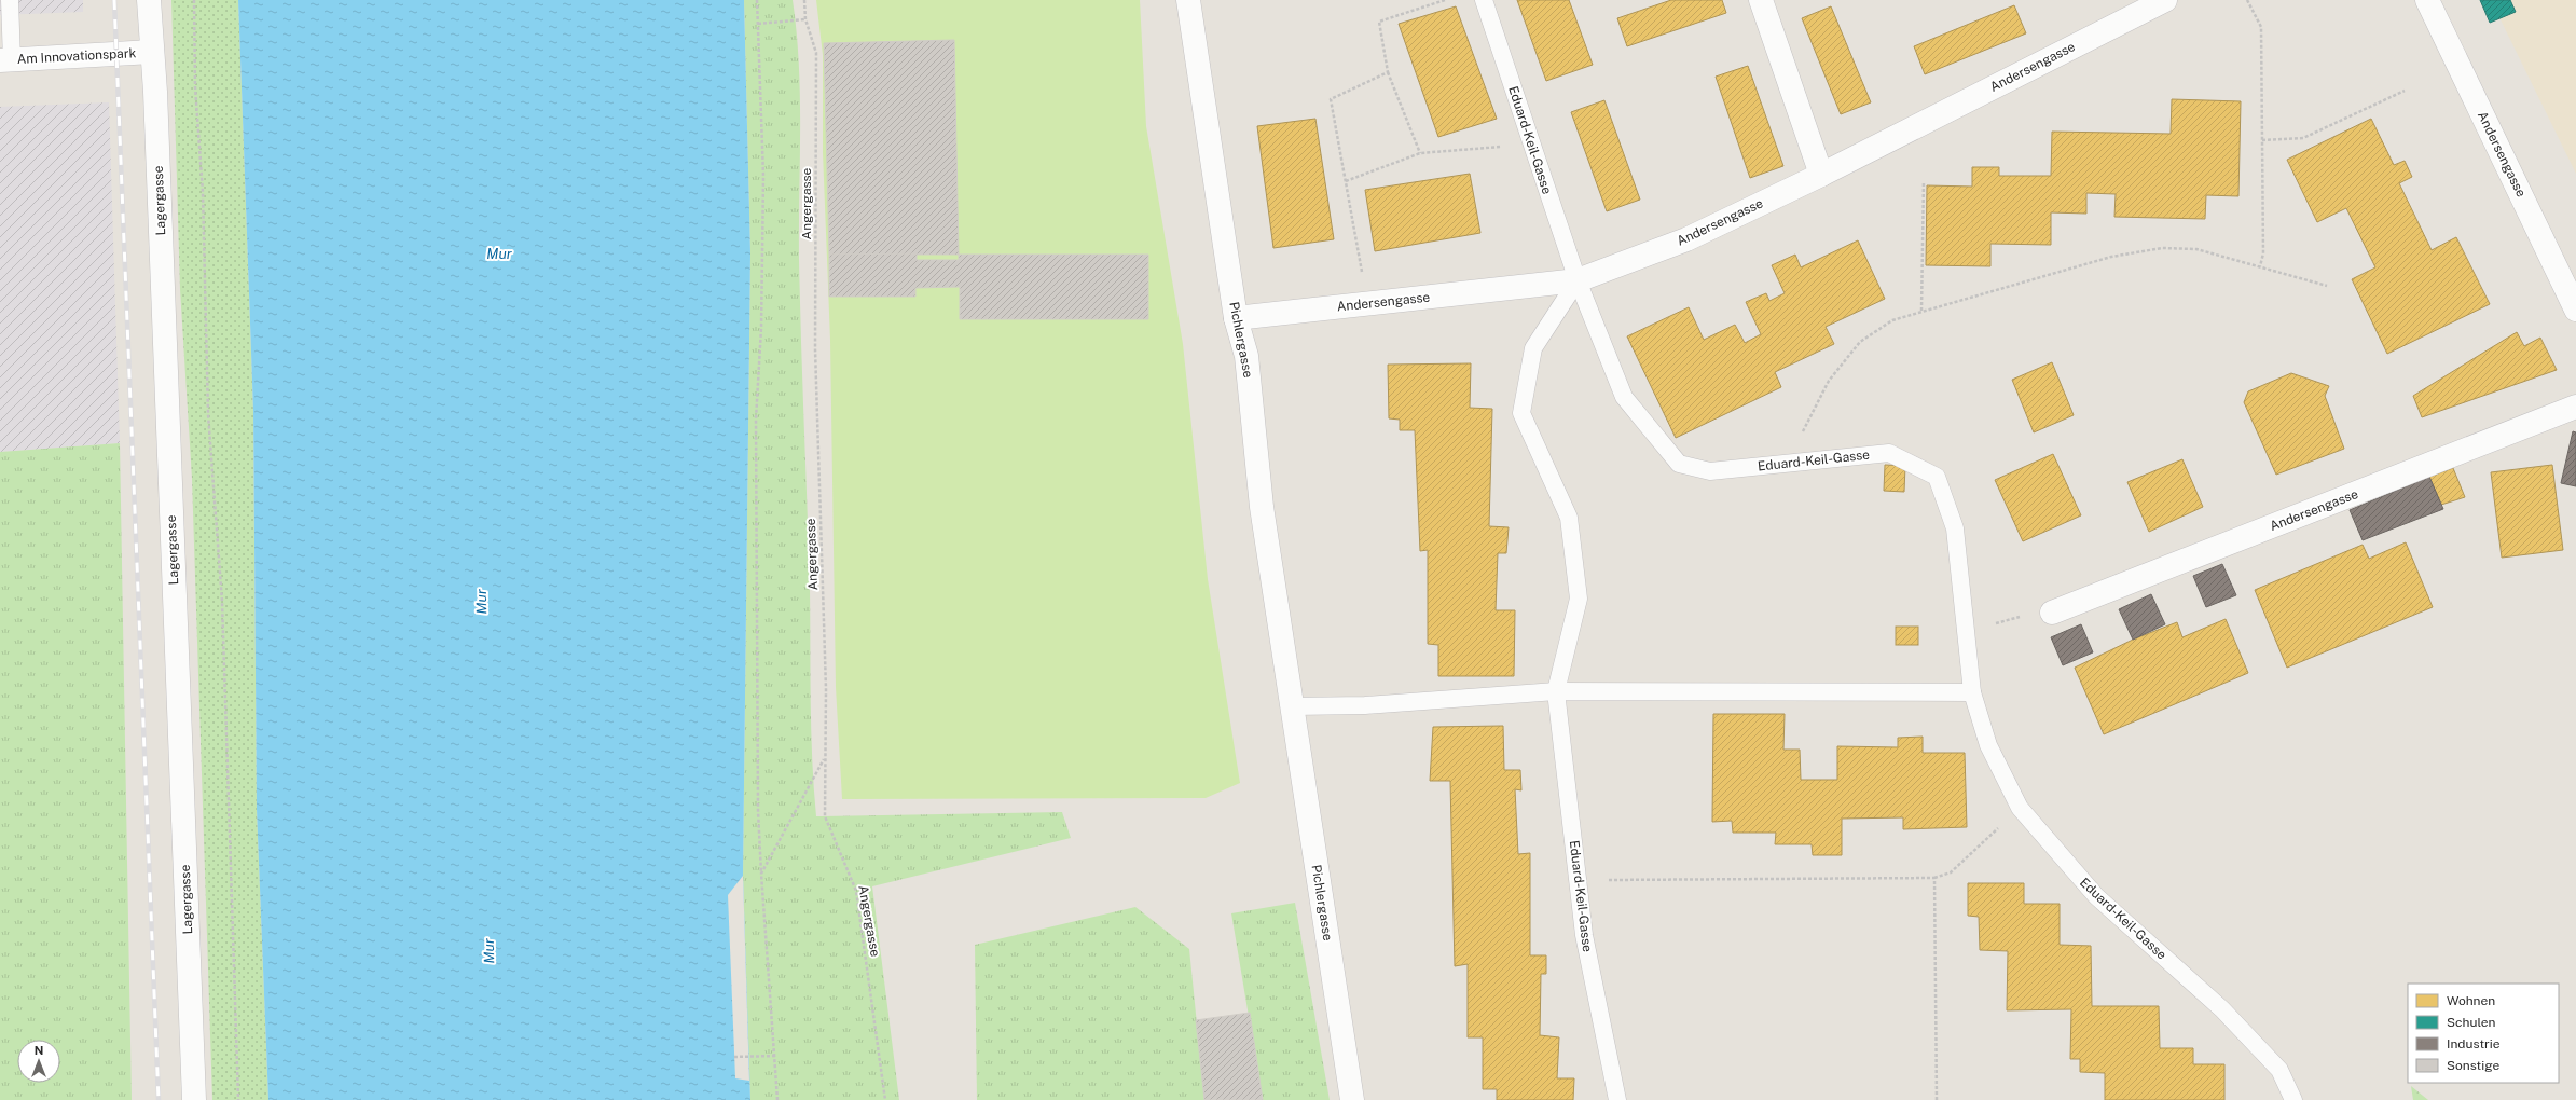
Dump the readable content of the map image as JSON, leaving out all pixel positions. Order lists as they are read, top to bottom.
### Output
{
  "streets": {
    "street": [
      "Am Innovationspark",
      "Andersengasse",
      "Lagergasse",
      "Pichlergasse"
    ],
    "lane": ["Eduard-Keil-Gasse"],
    "path": ["Angergasse"]
  },
  "crossings": [
    ["Am Innovationspark", "Lagergasse"],
    ["Andersengasse", "Eduard-Keil-Gasse"],
    ["Andersengasse", "Pichlergasse"]
  ],
  "water": ["Mur"],
  "legend": [
    "Wohnen",
    "Schulen",
    "Industrie",
    "Sonstige"
  ],
  "north": "top"
}
